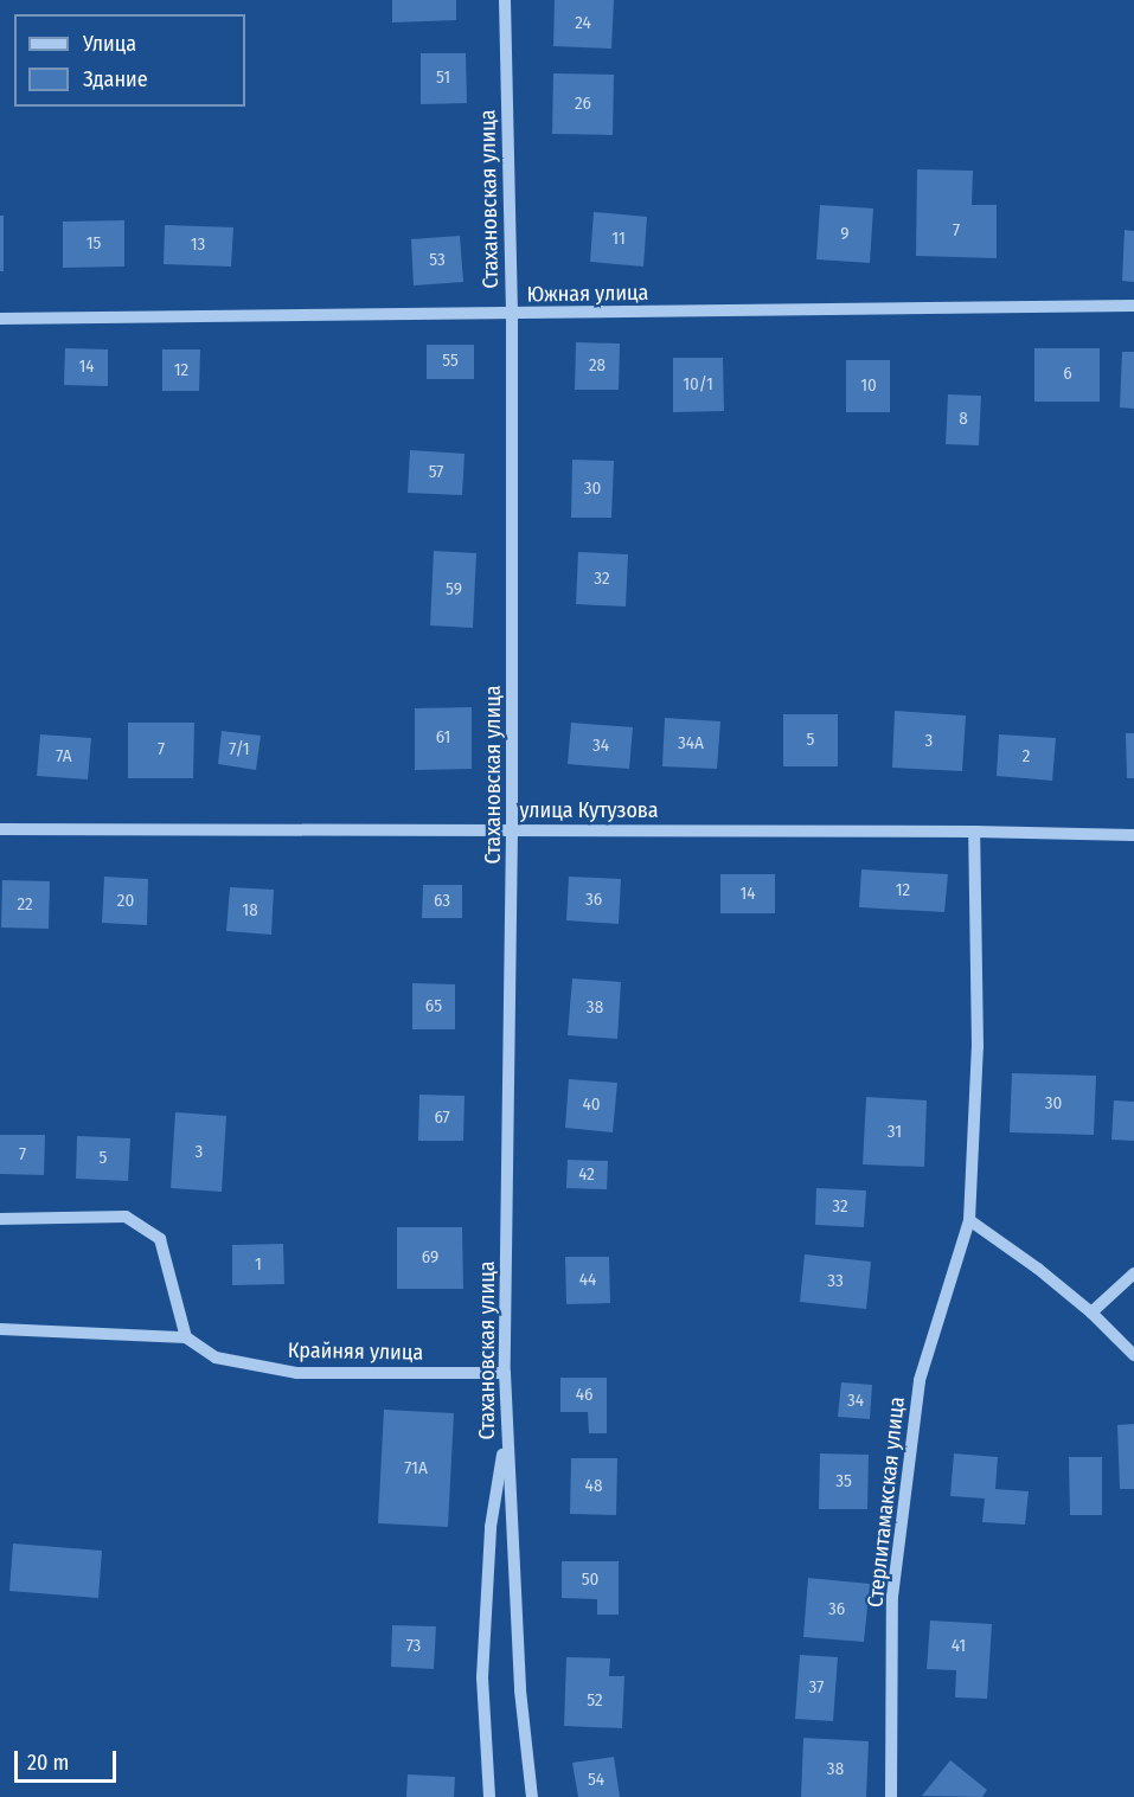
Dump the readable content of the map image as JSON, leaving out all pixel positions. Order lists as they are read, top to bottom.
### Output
{
  "streets": {
    "street": [
      "Стахановская улица",
      "Южная улица",
      "улица Кутузова",
      "Крайняя улица",
      "Стерлитамакская улица"
    ]
  },
  "crossings": [
    ["Стахановская улица", "Южная улица"],
    ["Стахановская улица", "улица Кутузова"],
    ["Стахановская улица", "Крайняя улица"],
    ["улица Кутузова", "Стерлитамакская улица"]
  ],
  "house_numbers": [
    "24",
    "51",
    "26",
    "7",
    "9",
    "11",
    "15",
    "13",
    "53",
    "55",
    "28",
    "14",
    "12",
    "6",
    "10/1",
    "10",
    "8",
    "57",
    "30",
    "32",
    "59",
    "61",
    "5",
    "3",
    "34А",
    "34",
    "7",
    "7/1",
    "7А",
    "2",
    "12",
    "14",
    "36",
    "20",
    "63",
    "22",
    "18",
    "65",
    "38",
    "30",
    "40",
    "67",
    "31",
    "3",
    "7",
    "5",
    "42",
    "32",
    "69",
    "1",
    "44",
    "33",
    "46",
    "34",
    "71А",
    "35",
    "48",
    "50",
    "36",
    "73",
    "41",
    "37",
    "52",
    "38",
    "54"
  ],
  "legend": ["Улица", "Здание"],
  "scale_bar": "20 m"
}
